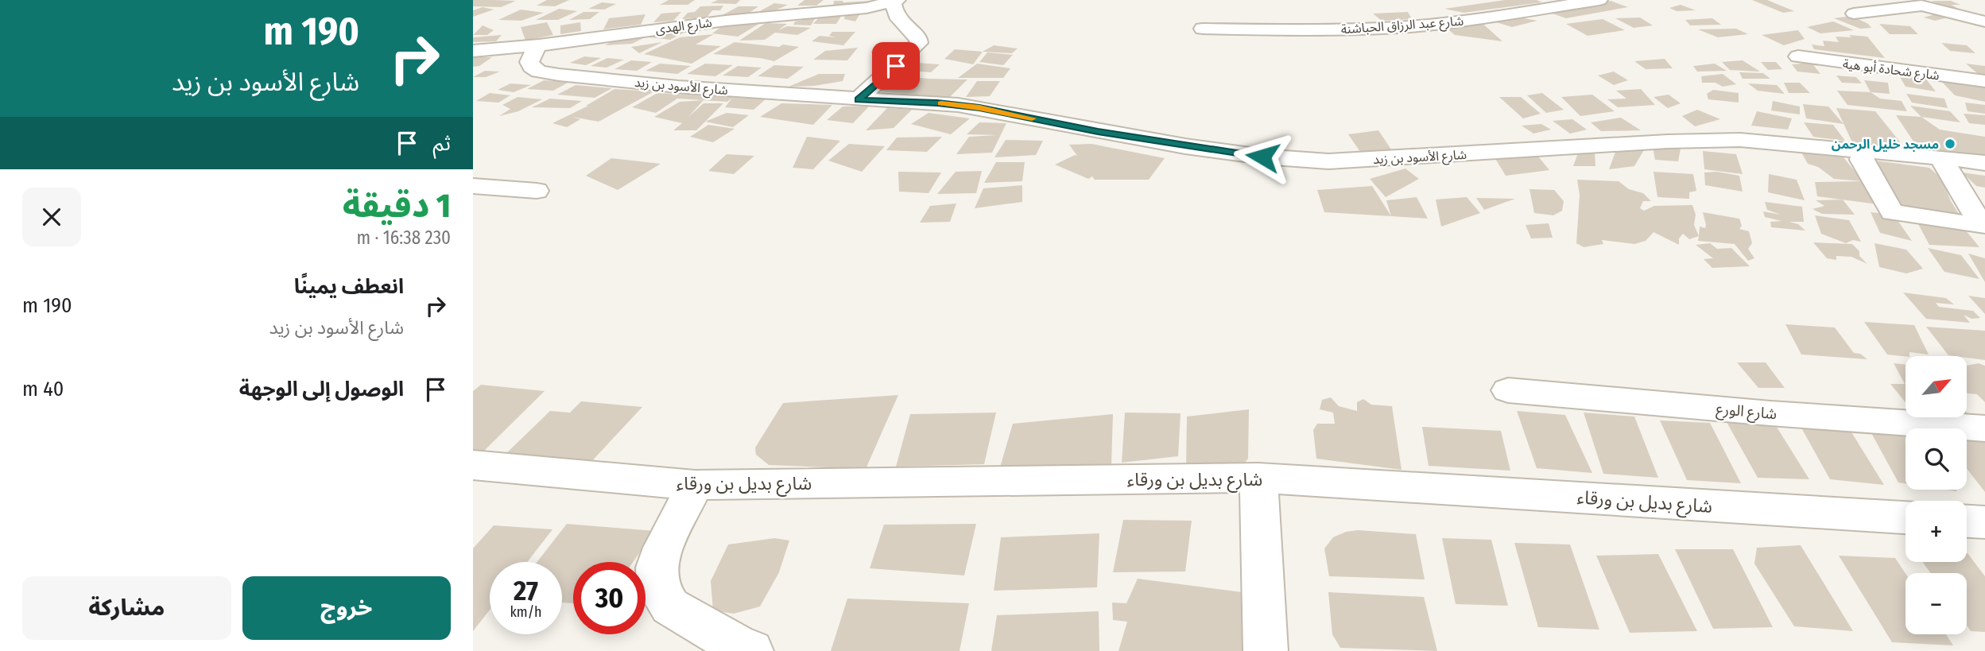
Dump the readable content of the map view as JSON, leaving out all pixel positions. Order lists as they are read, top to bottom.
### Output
{
  "streets": {
    "street": [
      "شارع عبد الرزاق الحباشنة",
      "شارع الهدى",
      "شارع شحادة أبو هية",
      "شارع الأسود بن زيد",
      "شارع الورع",
      "شارع بديل بن ورقاء"
    ]
  },
  "crossings": [
    ["شارع الهدى", "شارع الأسود بن زيد"]
  ],
  "places": ["مسجد خليل الرحمن"],
  "north": "top right",
  "page": {
    "turn": ["190 m", "شارع الأسود بن زيد"],
    "then": "ثم",
    "heading": ["1 دقيقة", "230 m · 16:38"],
    "list": [
      {
        "name": "انعطف يمينًا",
        "note": "شارع الأسود بن زيد",
        "value": "190 m"
      },
      {
        "name": "الوصول إلى الوجهة",
        "value": "40 m"
      }
    ],
    "map_buttons": ["+", "−"],
    "speed": "27 km/h",
    "limit": "30",
    "buttons": ["خروج", "مشاركة"]
  }
}
